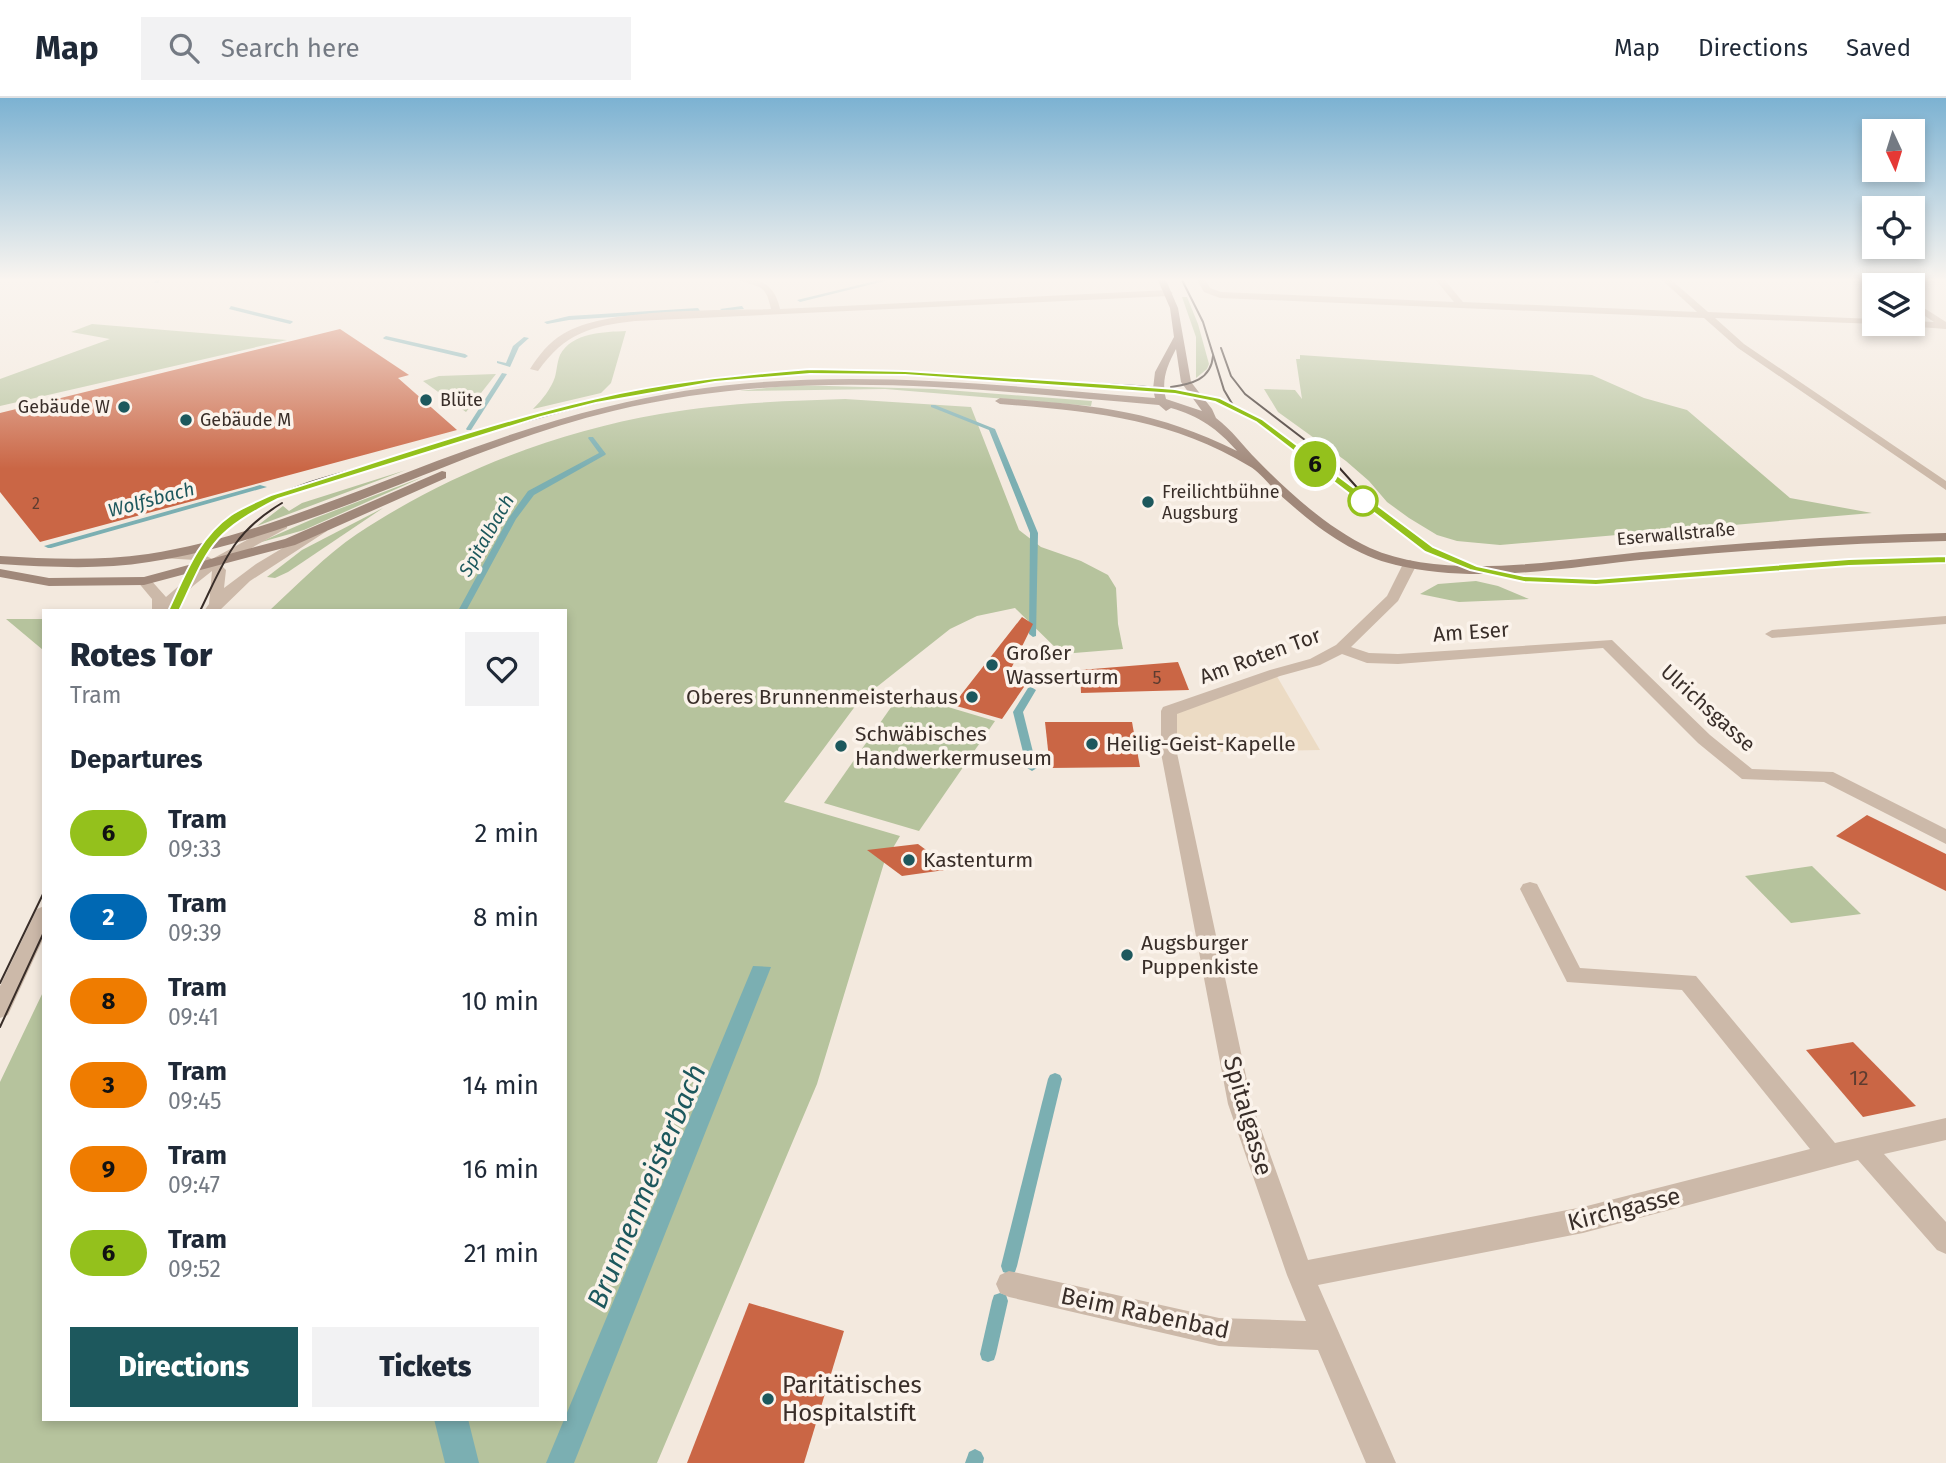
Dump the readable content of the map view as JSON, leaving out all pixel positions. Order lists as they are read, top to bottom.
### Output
{
  "streets": {
    "main road": ["Eserwallstraße"],
    "street": [
      "Am Eser",
      "Am Roten Tor",
      "Ulrichsgasse",
      "Spitalgasse",
      "Kirchgasse",
      "Beim Rabenbad"
    ]
  },
  "crossings": [
    ["Eserwallstraße", "Am Roten Tor"],
    ["Am Eser", "Am Roten Tor"],
    ["Am Eser", "Ulrichsgasse"],
    ["Am Roten Tor", "Spitalgasse"],
    ["Spitalgasse", "Kirchgasse"],
    ["Spitalgasse", "Beim Rabenbad"]
  ],
  "water": ["Wolfsbach", "Spitalbach", "Brunnenmeisterbach"],
  "places": [
    "Blüte",
    "Gebäude W",
    "Gebäude M",
    "Freilichtbühne Augsburg",
    "Großer Wasserturm",
    "Oberes Brunnenmeisterhaus",
    "Heilig-Geist-Kapelle",
    "Schwäbisches Handwerkermuseum",
    "Kastenturm",
    "Augsburger Puppenkiste",
    "Paritätisches Hospitalstift"
  ],
  "lines": ["tram line 6"],
  "house_numbers": ["2", "5", "12"],
  "north": "bottom",
  "page": {
    "header": "Map",
    "search": "Search here",
    "nav": ["Map", "Directions", "Saved"],
    "on_map": "6",
    "heading": [
      ["Rotes Tor", "Tram"],
      "Departures"
    ],
    "list": [
      {
        "mark": "6",
        "name": "Tram",
        "note": "09:33",
        "value": "2 min"
      },
      {
        "mark": "2",
        "name": "Tram",
        "note": "09:39",
        "value": "8 min"
      },
      {
        "mark": "8",
        "name": "Tram",
        "note": "09:41",
        "value": "10 min"
      },
      {
        "mark": "3",
        "name": "Tram",
        "note": "09:45",
        "value": "14 min"
      },
      {
        "mark": "9",
        "name": "Tram",
        "note": "09:47",
        "value": "16 min"
      },
      {
        "mark": "6",
        "name": "Tram",
        "note": "09:52",
        "value": "21 min"
      }
    ],
    "buttons": ["Directions", "Tickets"]
  }
}
